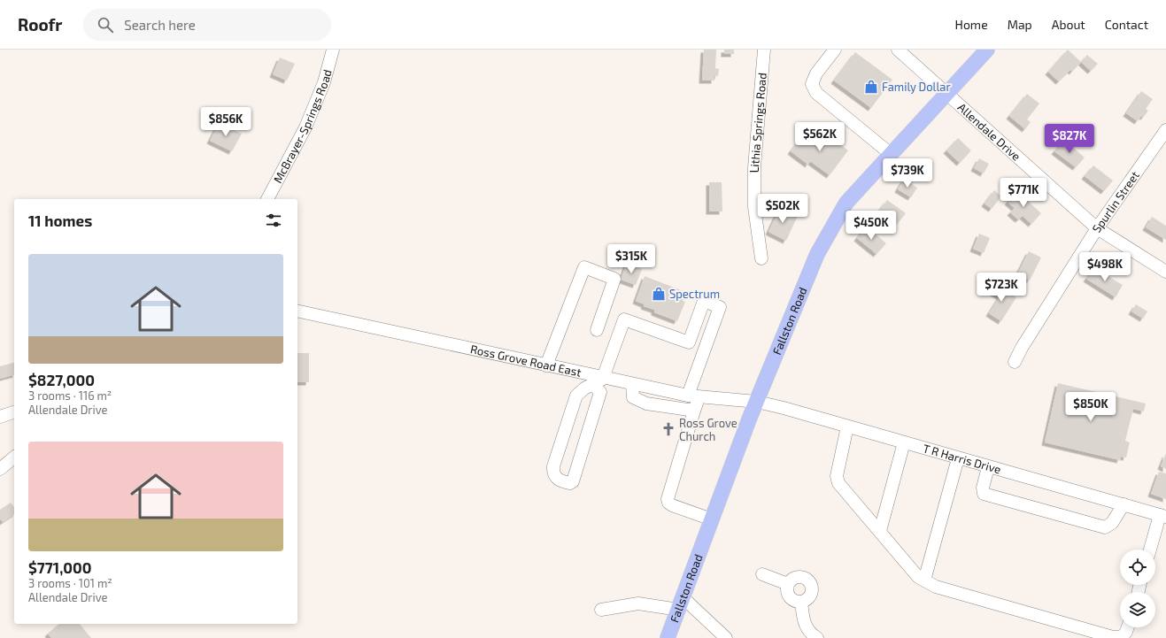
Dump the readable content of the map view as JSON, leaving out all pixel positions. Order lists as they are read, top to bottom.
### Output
{
  "streets": {
    "main road": ["Fallston Road"],
    "street": [
      "Lithia Springs Road",
      "McBrayer-Springs Road",
      "Allendale Drive",
      "Spurlin Street",
      "Ross Grove Road East",
      "T R Harris Drive"
    ]
  },
  "crossings": [
    ["Allendale Drive", "Spurlin Street"],
    ["Allendale Drive", "Fallston Road"],
    ["Fallston Road", "Ross Grove Road East"],
    ["Fallston Road", "T R Harris Drive"],
    ["Ross Grove Road East", "T R Harris Drive"]
  ],
  "places": {
    "shop": ["Family Dollar", "Spectrum"],
    "church": ["Ross Grove Church"]
  },
  "page": {
    "header": "Roofr",
    "search": "Search here",
    "nav": [
      "Home",
      "Map",
      "About",
      "Contact"
    ],
    "price": [
      "$856K",
      "$562K",
      "$827K",
      "$739K",
      "$771K",
      "$502K",
      "$450K",
      "$315K",
      "$498K",
      "$723K",
      "$850K"
    ],
    "heading": "11 homes",
    "list": [
      {
        "name": "$827,000",
        "note": "3 rooms · 116 m² · Allendale Drive"
      },
      {
        "name": "$771,000",
        "note": "3 rooms · 101 m² · Allendale Drive"
      }
    ]
  }
}
